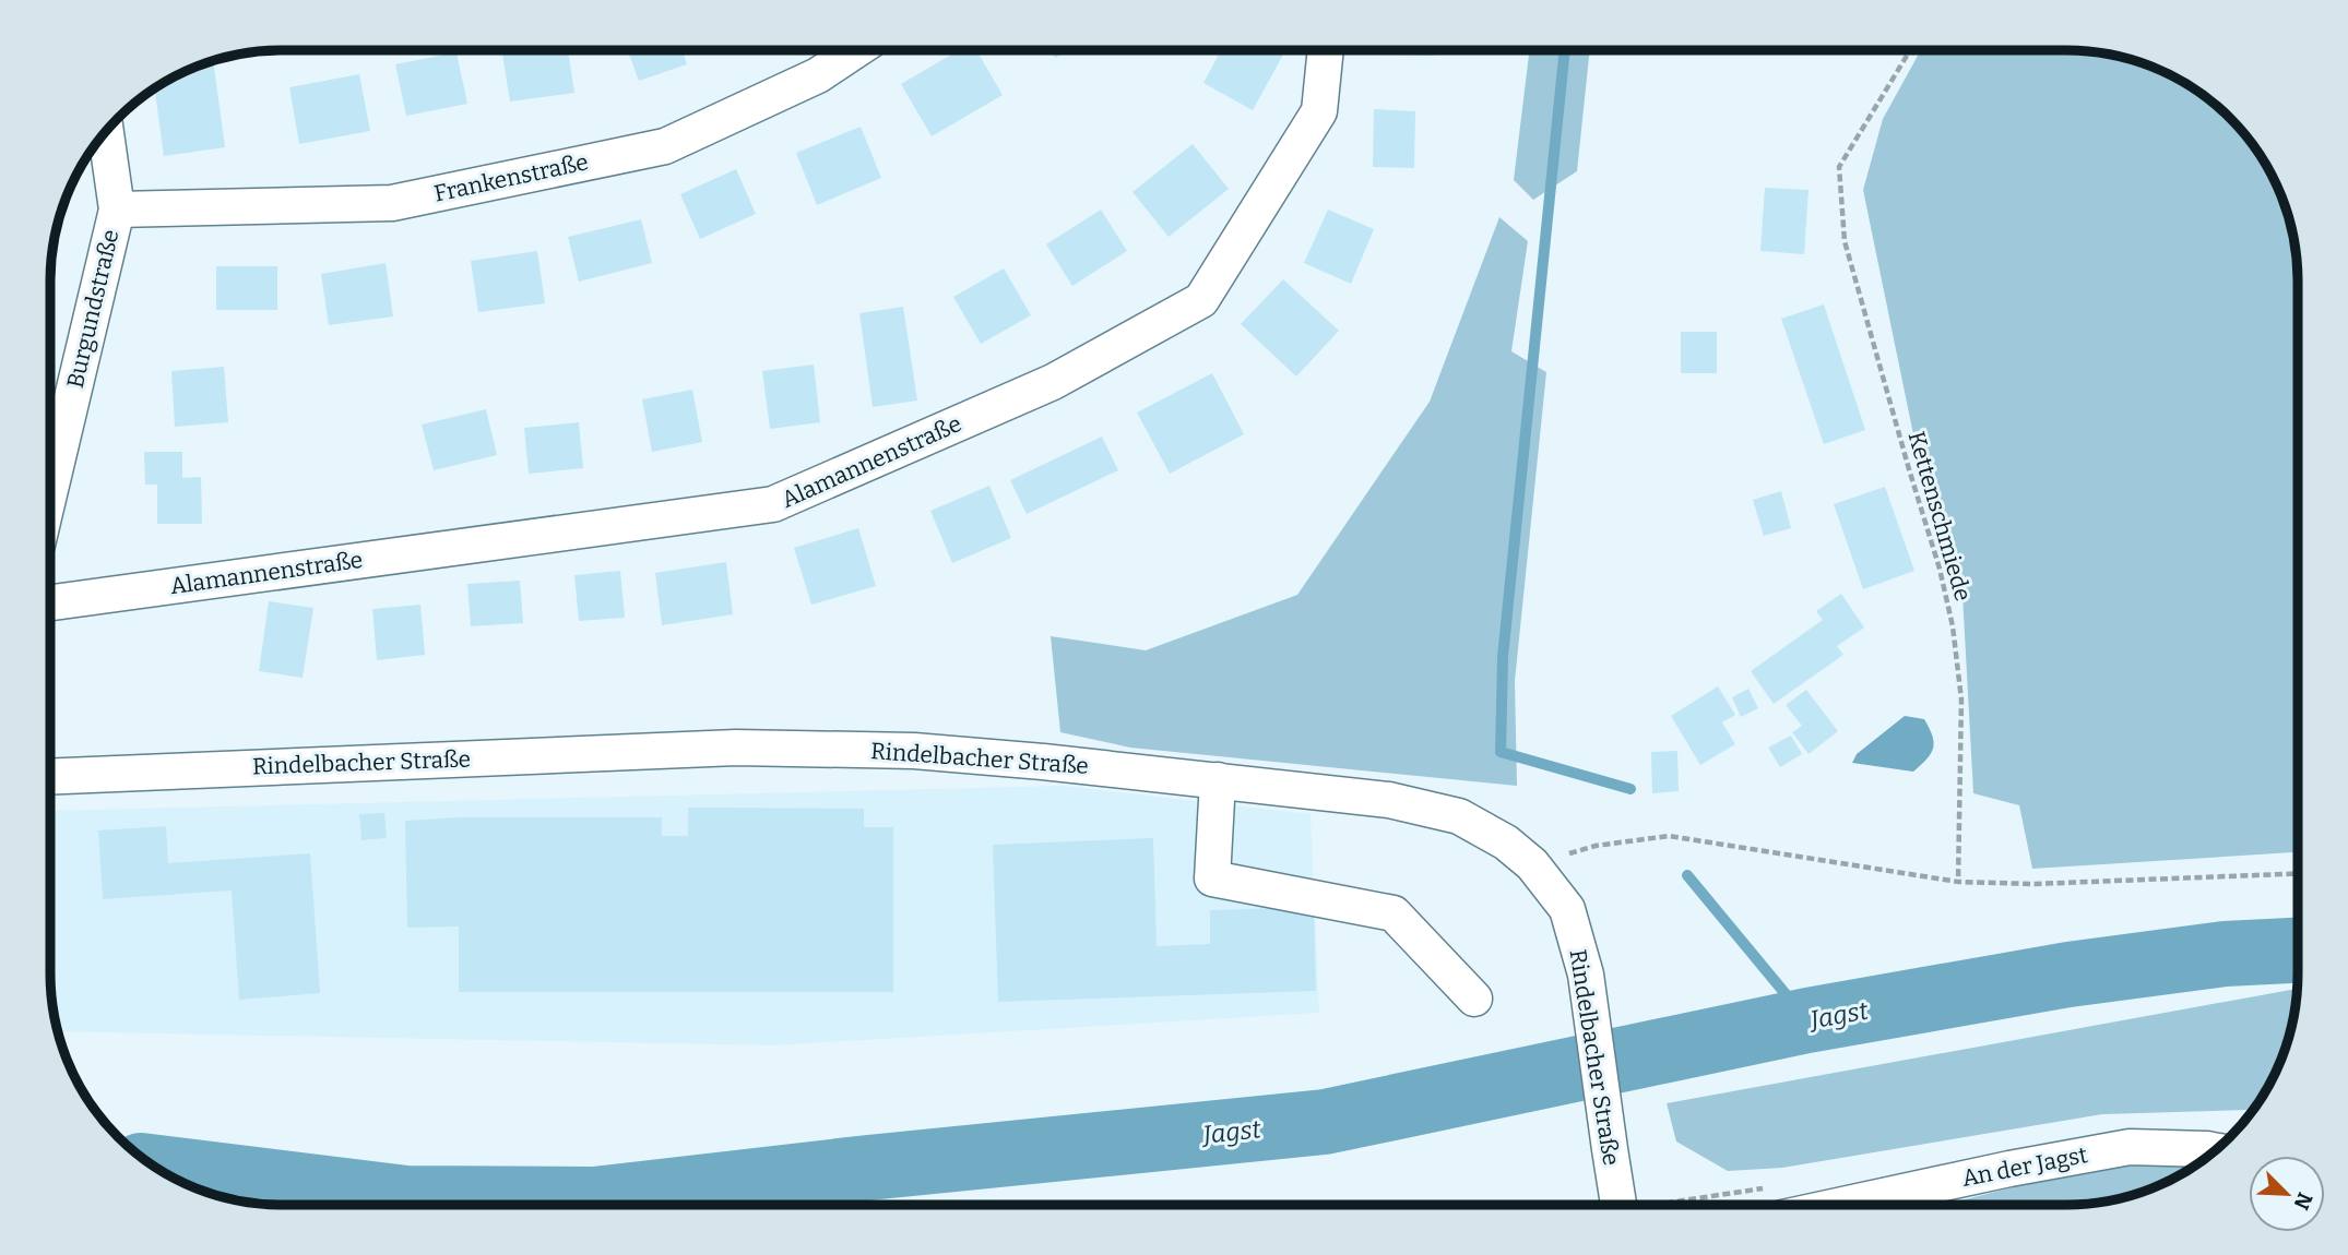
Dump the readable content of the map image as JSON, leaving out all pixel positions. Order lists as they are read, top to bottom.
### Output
{
  "streets": {
    "street": [
      "Frankenstraße",
      "Burgundstraße",
      "Alamannenstraße",
      "Rindelbacher Straße",
      "An der Jagst"
    ],
    "path": ["Kettenschmiede"]
  },
  "crossings": [
    ["Frankenstraße", "Burgundstraße"]
  ],
  "water": ["Jagst"],
  "north": "bottom right"
}
